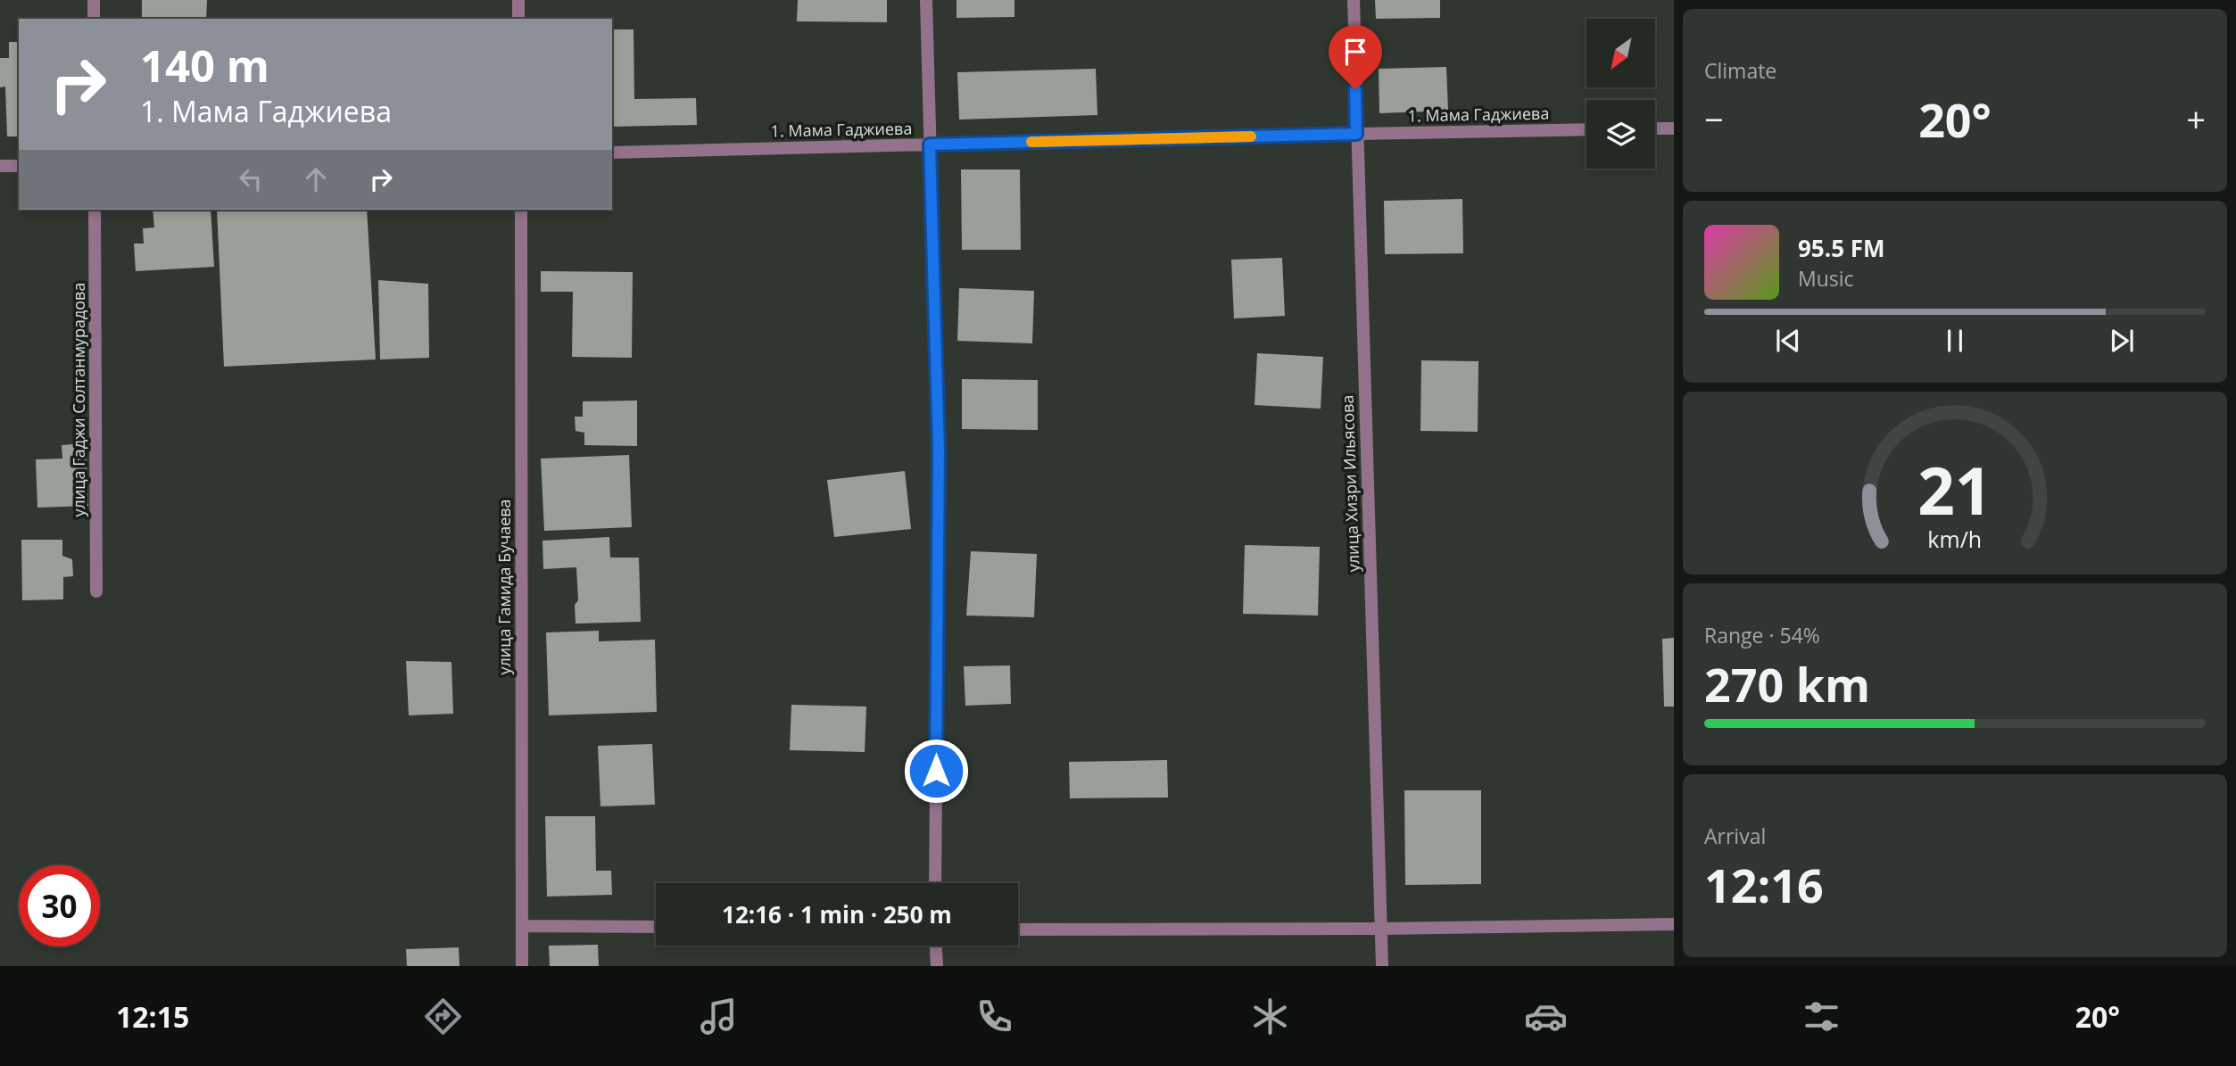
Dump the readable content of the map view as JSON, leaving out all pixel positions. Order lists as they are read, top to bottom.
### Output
{
  "streets": {
    "street": [
      "1. Мама Гаджиева",
      "улица Гаджи Солтанмурадова",
      "улица Хизри Ильясова",
      "улица Гамида Бучаева"
    ]
  },
  "crossings": [
    ["1. Мама Гаджиева", "улица Хизри Ильясова"]
  ],
  "north": "bottom left",
  "page": {
    "tile": [
      "Climate",
      ["Range · 54%", "270 km"],
      ["Arrival", "12:16"]
    ],
    "turn": ["140 m", "1. Мама Гаджиева"],
    "heat": ["−", "20°", "+"],
    "song": ["95.5 FM", "Music"],
    "limit": "30",
    "trip": "12:16 · 1 min · 250 m",
    "tabs": ["12:15", "20°"],
    "gauge": ["21", "km/h"]
  }
}
